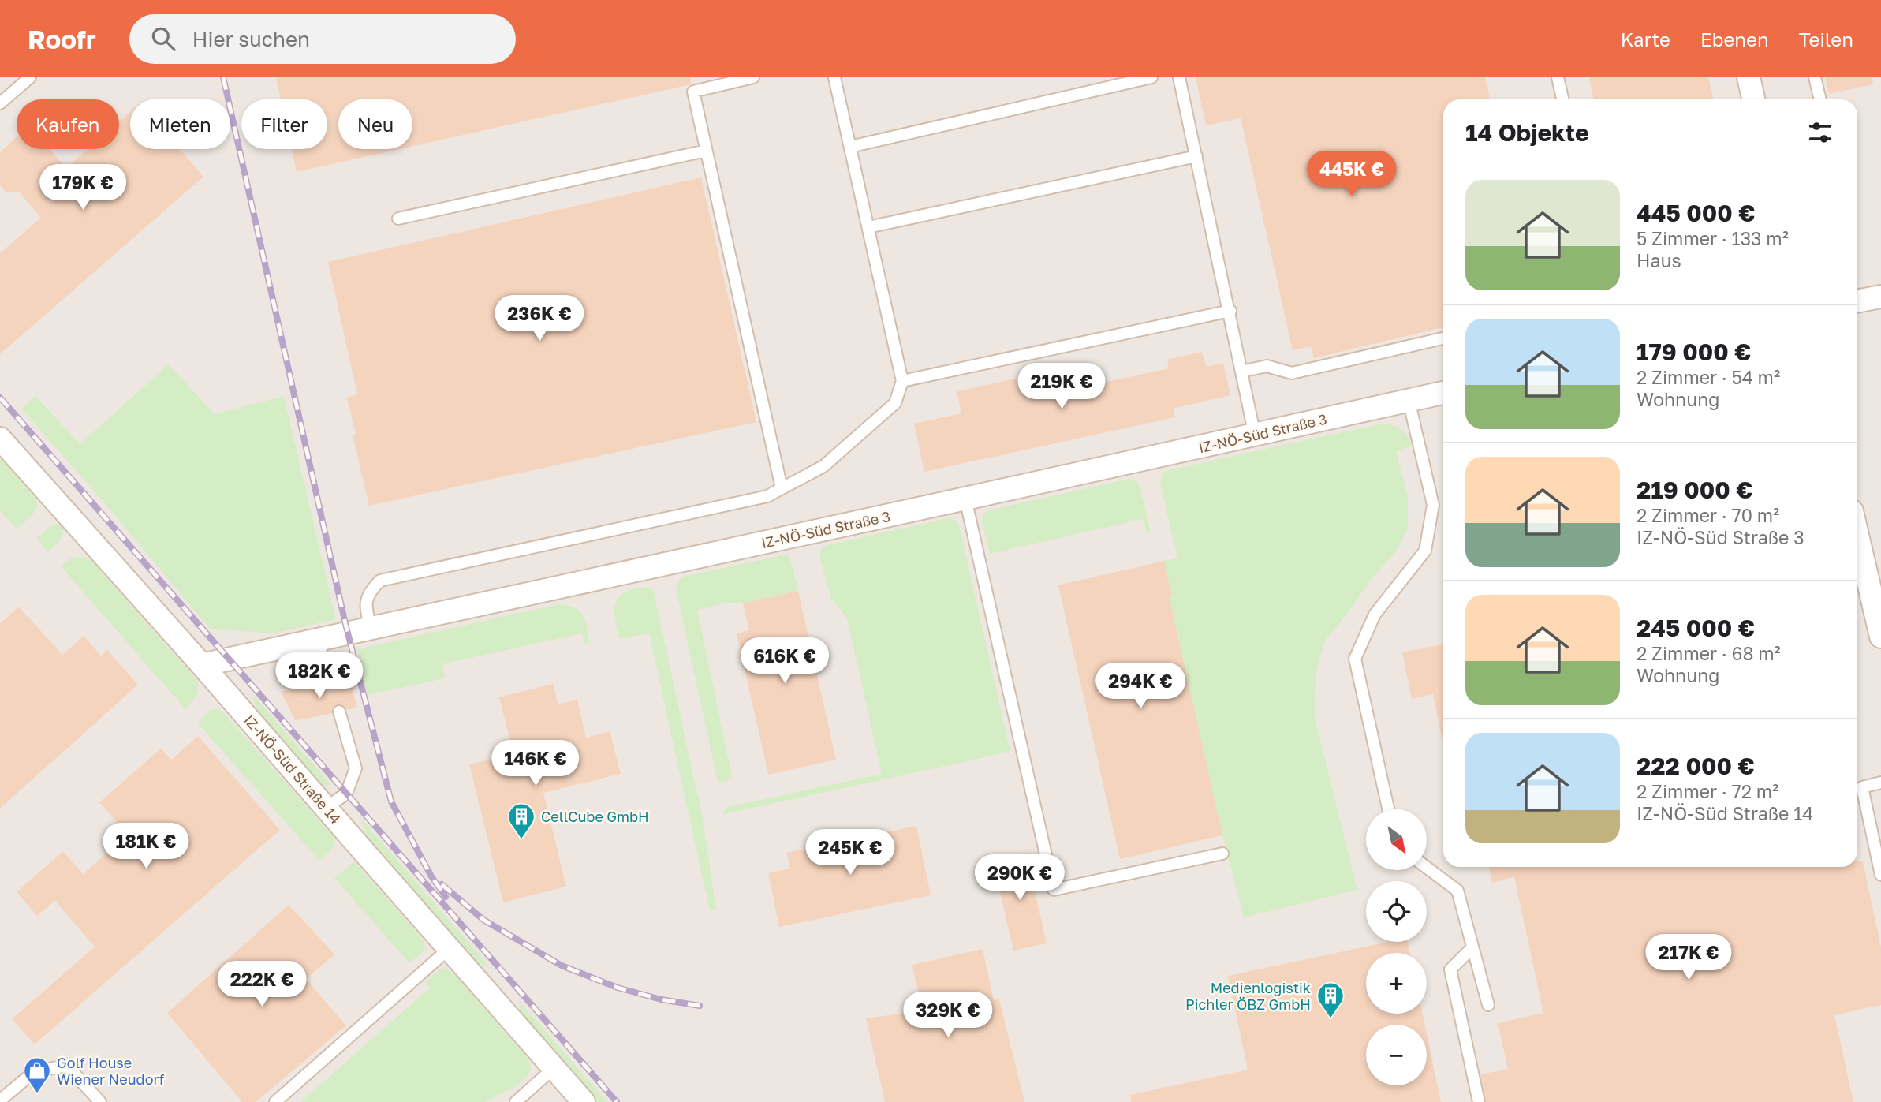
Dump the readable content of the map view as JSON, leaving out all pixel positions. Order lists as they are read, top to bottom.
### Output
{
  "streets": {
    "street": ["IZ-NÖ-Süd Straße 3", "IZ-NÖ-Süd Straße 14"]
  },
  "crossings": [
    ["IZ-NÖ-Süd Straße 3", "IZ-NÖ-Süd Straße 14"]
  ],
  "places": {
    "building": ["CellCube GmbH", "Medienlogistik Pichler ÖBZ GmbH"],
    "shop": ["Golf House Wiener Neudorf"]
  },
  "north": "bottom right",
  "page": {
    "header": "Roofr",
    "search": "Hier suchen",
    "nav": ["Karte", "Ebenen", "Teilen"],
    "chip": [
      "Kaufen",
      "Mieten",
      "Filter",
      "Neu"
    ],
    "heading": "14 Objekte",
    "price": [
      "445K €",
      "179K €",
      "236K €",
      "219K €",
      "616K €",
      "182K €",
      "294K €",
      "146K €",
      "181K €",
      "245K €",
      "290K €",
      "217K €",
      "222K €",
      "329K €"
    ],
    "list": [
      {
        "name": "445 000 €",
        "note": "5 Zimmer · 133 m² · Haus"
      },
      {
        "name": "179 000 €",
        "note": "2 Zimmer · 54 m² · Wohnung"
      },
      {
        "name": "219 000 €",
        "note": "2 Zimmer · 70 m² · IZ-NÖ-Süd Straße 3"
      },
      {
        "name": "245 000 €",
        "note": "2 Zimmer · 68 m² · Wohnung"
      },
      {
        "name": "222 000 €",
        "note": "2 Zimmer · 72 m² · IZ-NÖ-Süd Straße 14"
      }
    ],
    "map_buttons": ["+", "−"]
  }
}
